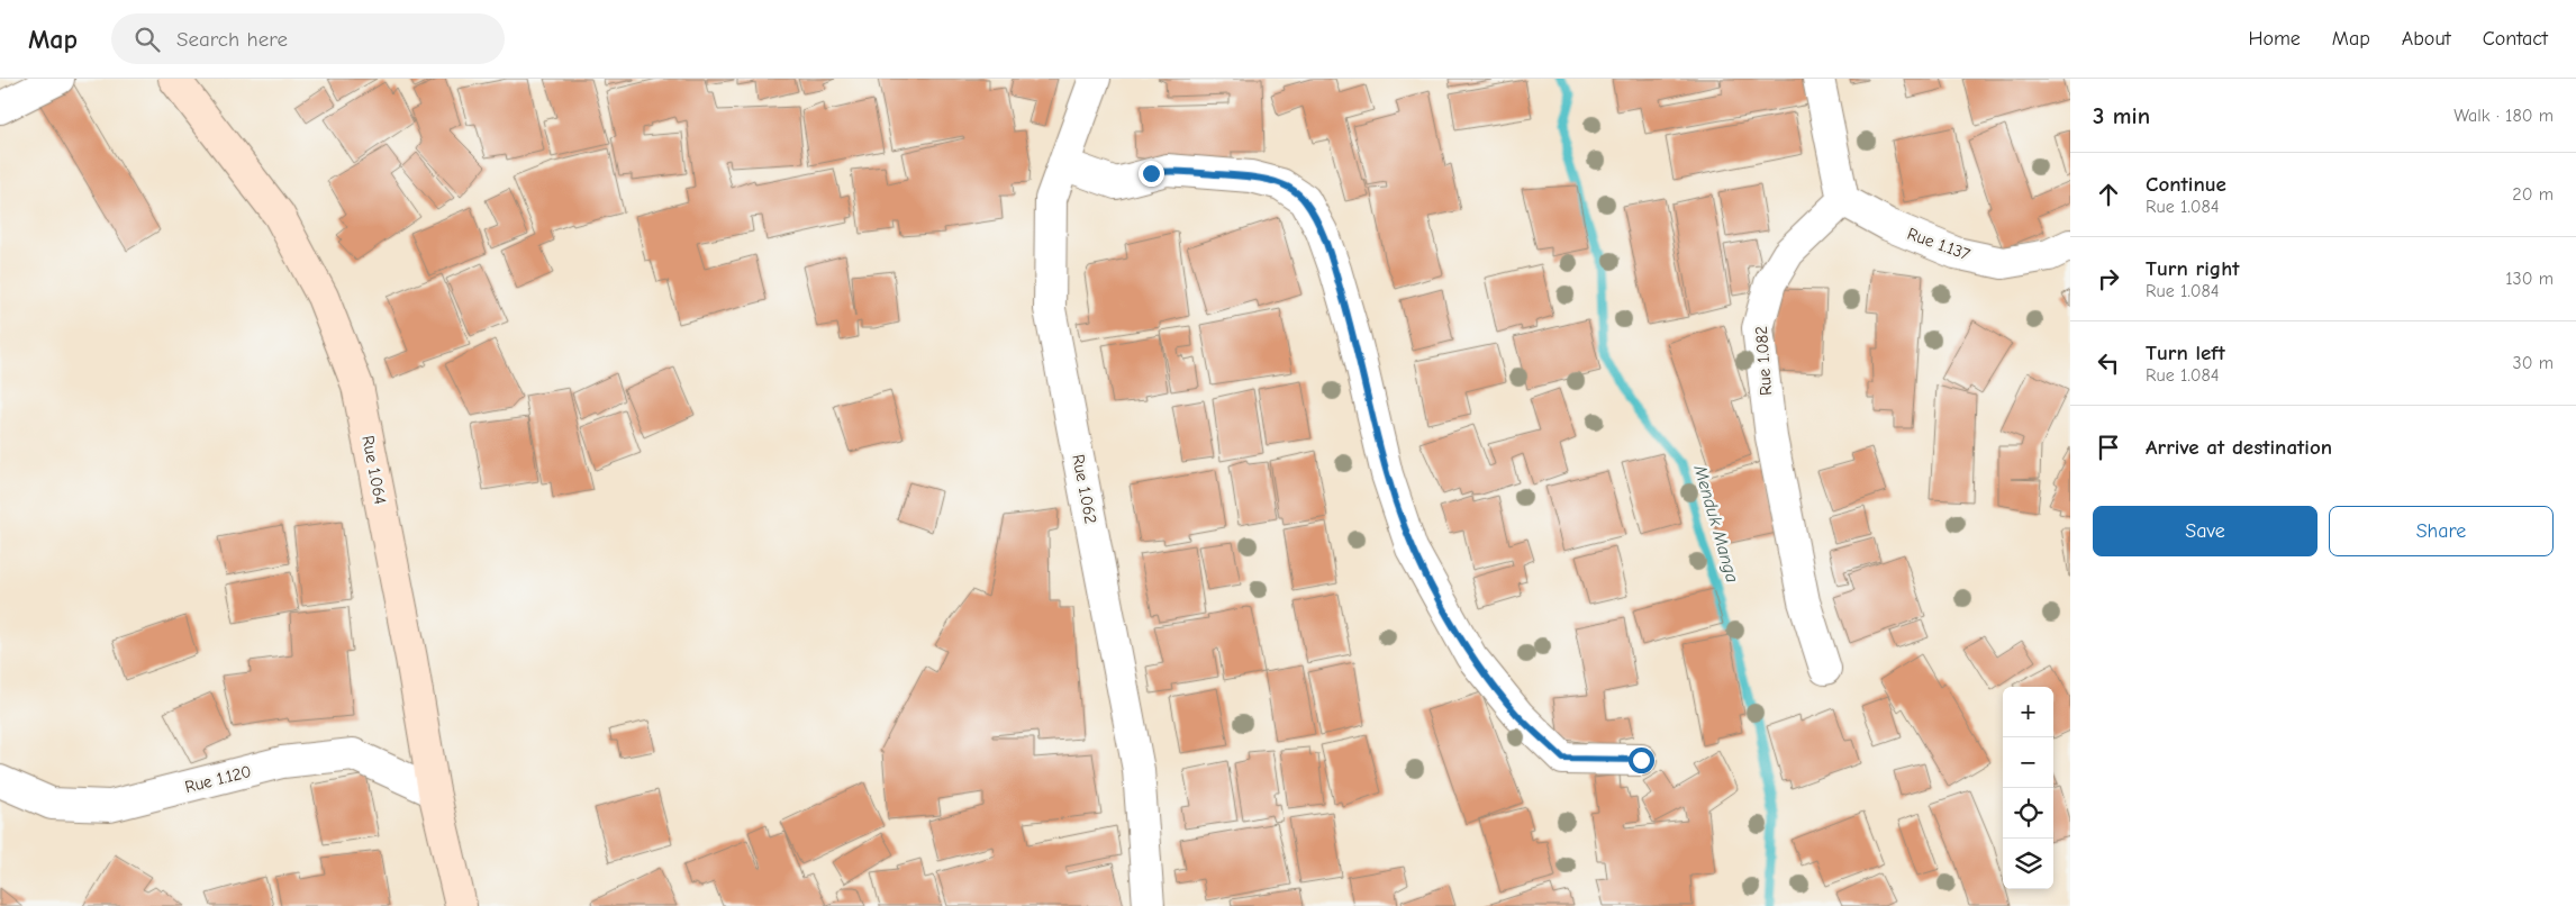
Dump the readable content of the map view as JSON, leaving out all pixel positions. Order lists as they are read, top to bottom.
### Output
{
  "streets": {
    "main road": ["Rue 1.064"],
    "street": [
      "Rue 1.137",
      "Rue 1.082",
      "Rue 1.062",
      "Rue 1.120"
    ]
  },
  "crossings": [
    ["Rue 1.137", "Rue 1.082"],
    ["Rue 1.064", "Rue 1.120"]
  ],
  "water": ["Menduk Manga"],
  "page": {
    "header": "Map",
    "search": "Search here",
    "nav": [
      "Home",
      "Map",
      "About",
      "Contact"
    ],
    "heading": ["3 min", "Walk · 180 m"],
    "list": [
      ["Continue", "Rue 1.084", "20 m"],
      ["Turn right", "Rue 1.084", "130 m"],
      ["Turn left", "Rue 1.084", "30 m"],
      "Arrive at destination"
    ],
    "buttons": ["Save", "Share"],
    "map_buttons": ["+", "−"]
  }
}
